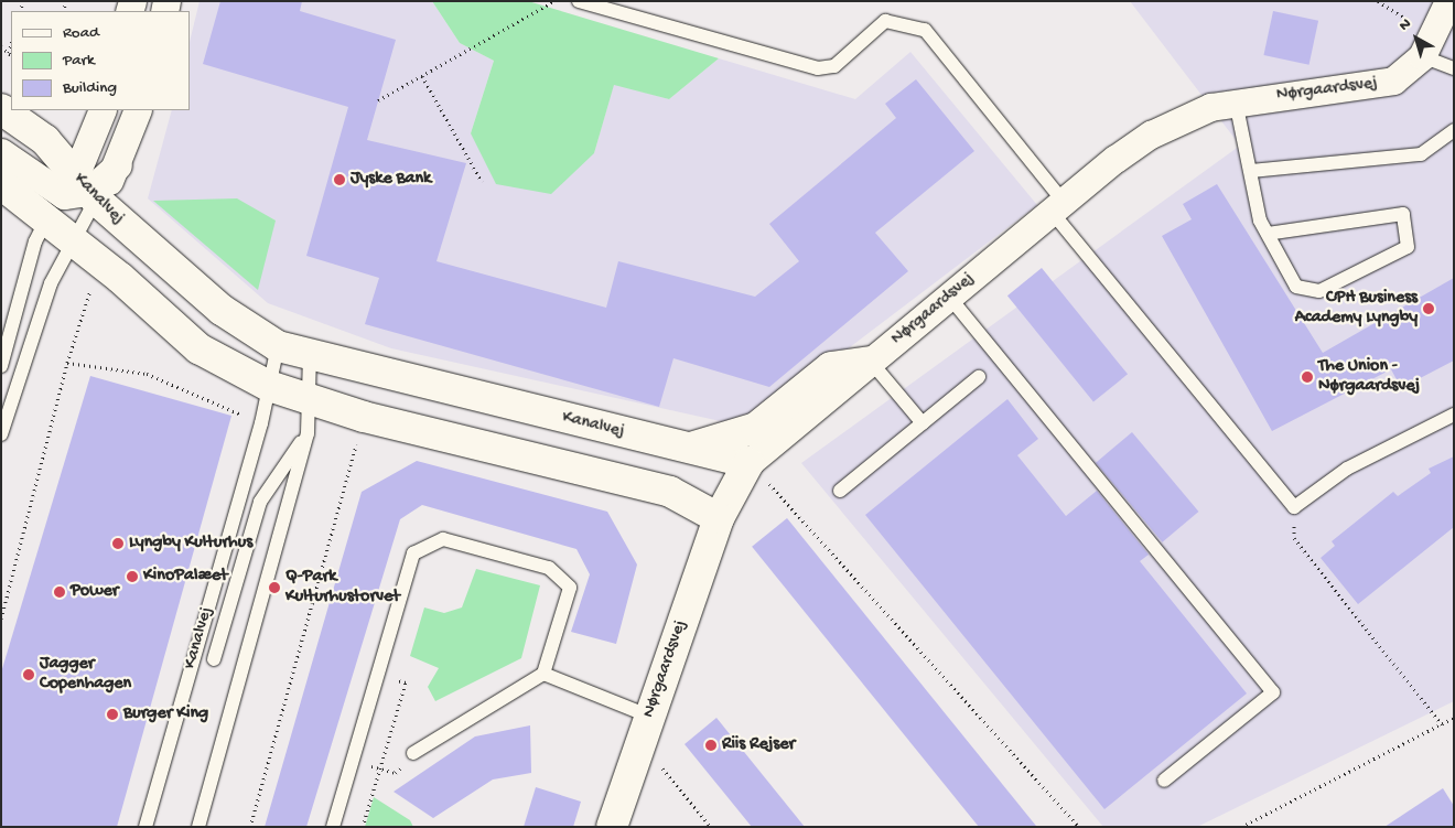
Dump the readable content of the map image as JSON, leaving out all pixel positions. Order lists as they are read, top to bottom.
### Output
{
  "streets": {
    "street": ["Nørgaardsvej", "Kanalvej"]
  },
  "crossings": [
    ["Nørgaardsvej", "Kanalvej"]
  ],
  "places": [
    "Jyske Bank",
    "CPH Business Academy Lyngby",
    "The Union - Nørgaardsvej",
    "Lyngby Kulturhus",
    "KinoPalæet",
    "Q-Park Kulturhustorvet",
    "Power",
    "Jagger Copenhagen",
    "Burger King",
    "Riis Rejser"
  ],
  "legend": ["Road", "Park", "Building"],
  "north": "top left"
}
